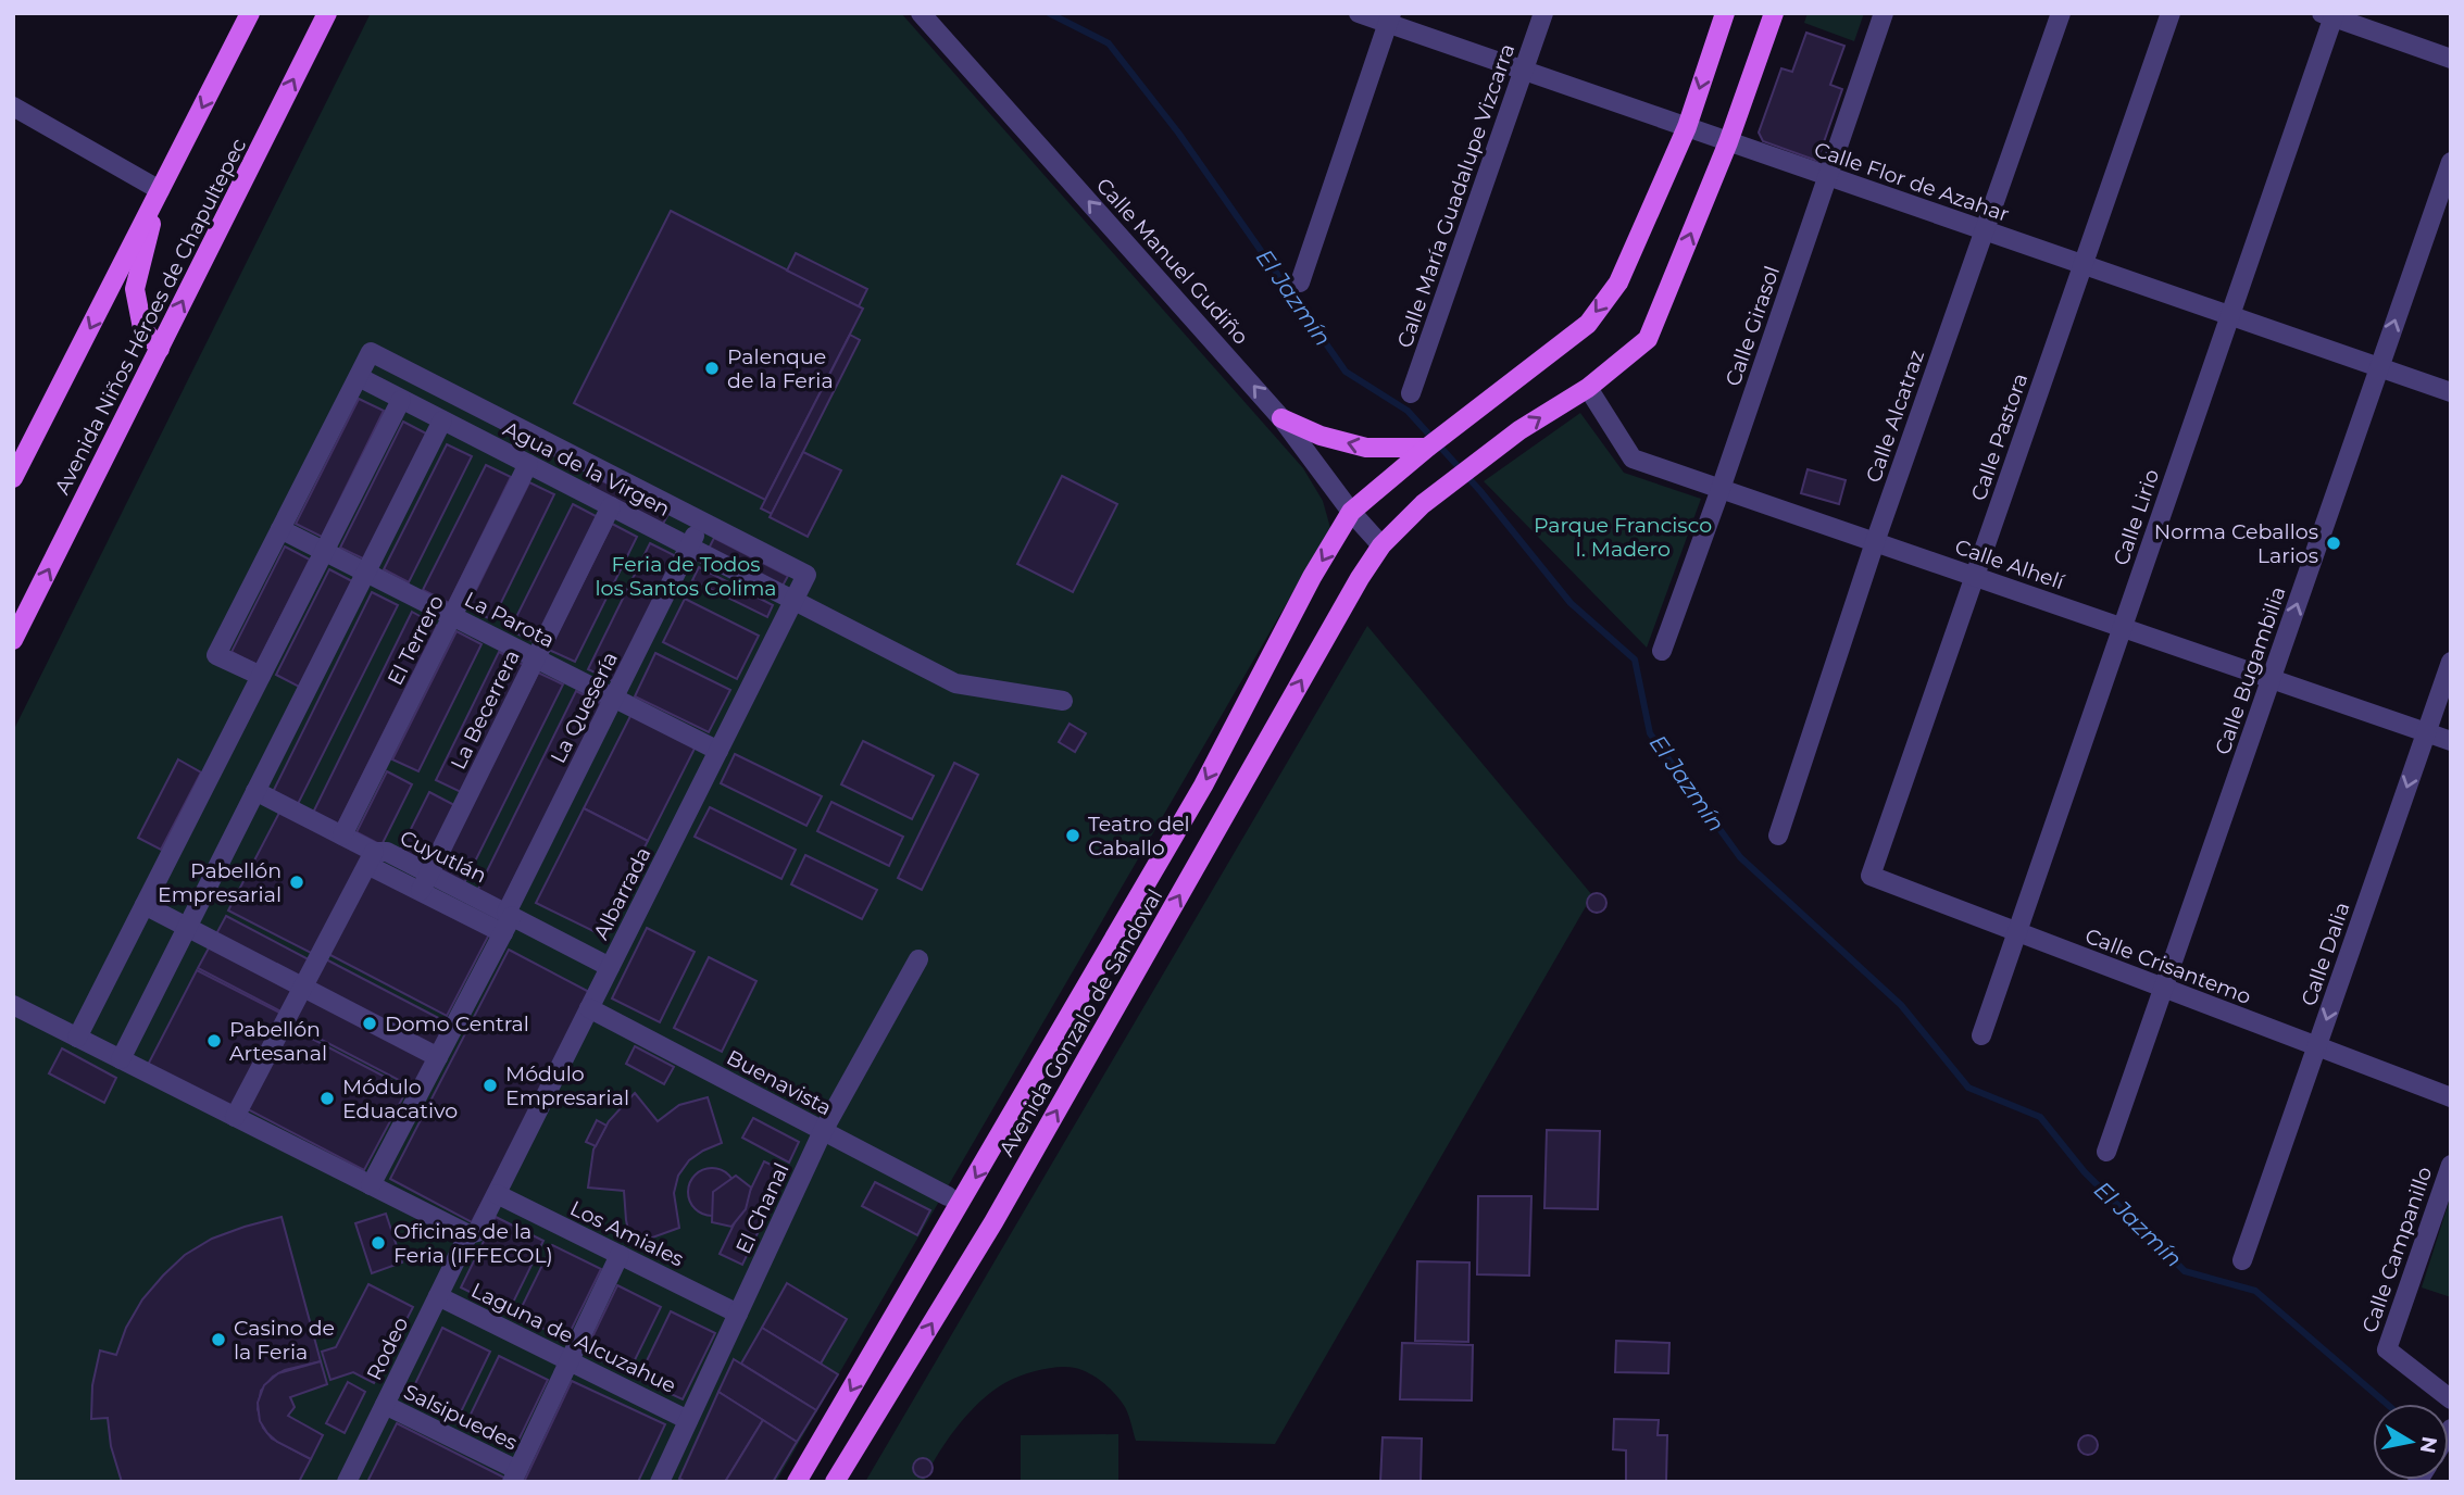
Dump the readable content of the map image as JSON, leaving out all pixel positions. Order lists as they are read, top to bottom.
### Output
{
  "streets": {
    "main road": ["Avenida Niños Héroes de Chapultepec", "Avenida Gonzalo de Sandoval"],
    "street": [
      "Calle Flor de Azahar",
      "Calle María Guadalupe Vizcarra",
      "Calle Manuel Gudiño",
      "Calle Girasol",
      "Calle Alcatraz",
      "Calle Pastora",
      "Agua de la Virgen",
      "Calle Lirio",
      "Calle Alhelí",
      "La Parota",
      "El Terrero",
      "Calle Bugambilia",
      "La Quesería",
      "La Becerrera",
      "Cuyutlán",
      "Albarrada",
      "Calle Dalia",
      "Calle Crisantemo",
      "Buenavista",
      "El Chanal",
      "Los Amiales",
      "Calle Campanillo",
      "Laguna de Alcuzahue",
      "Rodeo",
      "Salsipuedes"
    ]
  },
  "crossings": [
    ["Calle Flor de Azahar", "Calle María Guadalupe Vizcarra"],
    ["Calle Flor de Azahar", "Calle Girasol"],
    ["Calle Flor de Azahar", "Calle Alcatraz"],
    ["Calle Flor de Azahar", "Calle Pastora"],
    ["Calle Flor de Azahar", "Calle Lirio"],
    ["Calle Flor de Azahar", "Calle Bugambilia"],
    ["Calle Flor de Azahar", "Avenida Gonzalo de Sandoval"],
    ["Calle Manuel Gudiño", "Avenida Gonzalo de Sandoval"],
    ["Calle Girasol", "Calle Alhelí"],
    ["Calle Alcatraz", "Calle Alhelí"],
    ["Calle Pastora", "Calle Alhelí"],
    ["Calle Pastora", "Calle Crisantemo"],
    ["Agua de la Virgen", "El Terrero"],
    ["Agua de la Virgen", "La Quesería"],
    ["Agua de la Virgen", "La Becerrera"],
    ["Agua de la Virgen", "Albarrada"],
    ["Calle Lirio", "Calle Alhelí"],
    ["Calle Lirio", "Calle Crisantemo"],
    ["Calle Alhelí", "Calle Bugambilia"],
    ["Calle Alhelí", "Calle Dalia"],
    ["Calle Alhelí", "Avenida Gonzalo de Sandoval"],
    ["La Parota", "El Terrero"],
    ["La Parota", "La Quesería"],
    ["La Parota", "La Becerrera"],
    ["La Parota", "Albarrada"],
    ["El Terrero", "Cuyutlán"],
    ["Calle Bugambilia", "Calle Crisantemo"],
    ["La Quesería", "Cuyutlán"],
    ["La Becerrera", "Cuyutlán"],
    ["Cuyutlán", "Albarrada"],
    ["Albarrada", "Buenavista"],
    ["Albarrada", "Los Amiales"],
    ["Albarrada", "Rodeo"],
    ["Calle Dalia", "Calle Crisantemo"],
    ["Buenavista", "El Chanal"],
    ["El Chanal", "Los Amiales"],
    ["El Chanal", "Laguna de Alcuzahue"],
    ["Laguna de Alcuzahue", "Rodeo"],
    ["Rodeo", "Salsipuedes"]
  ],
  "one_way": ["Calle Manuel Gudiño", "Calle Bugambilia", "Calle Dalia"],
  "water": ["El Jazmín"],
  "parks": ["Parque Francisco I. Madero", "Feria de Todos los Santos Colima"],
  "places": [
    "Palenque de la Feria",
    "Norma Ceballos Larios",
    "Teatro del Caballo",
    "Pabellón Empresarial",
    "Domo Central",
    "Pabellón Artesanal",
    "Módulo Empresarial",
    "Módulo Eduacativo",
    "Oficinas de la Feria (IFFECOL)",
    "Casino de la Feria"
  ],
  "north": "right"
}
